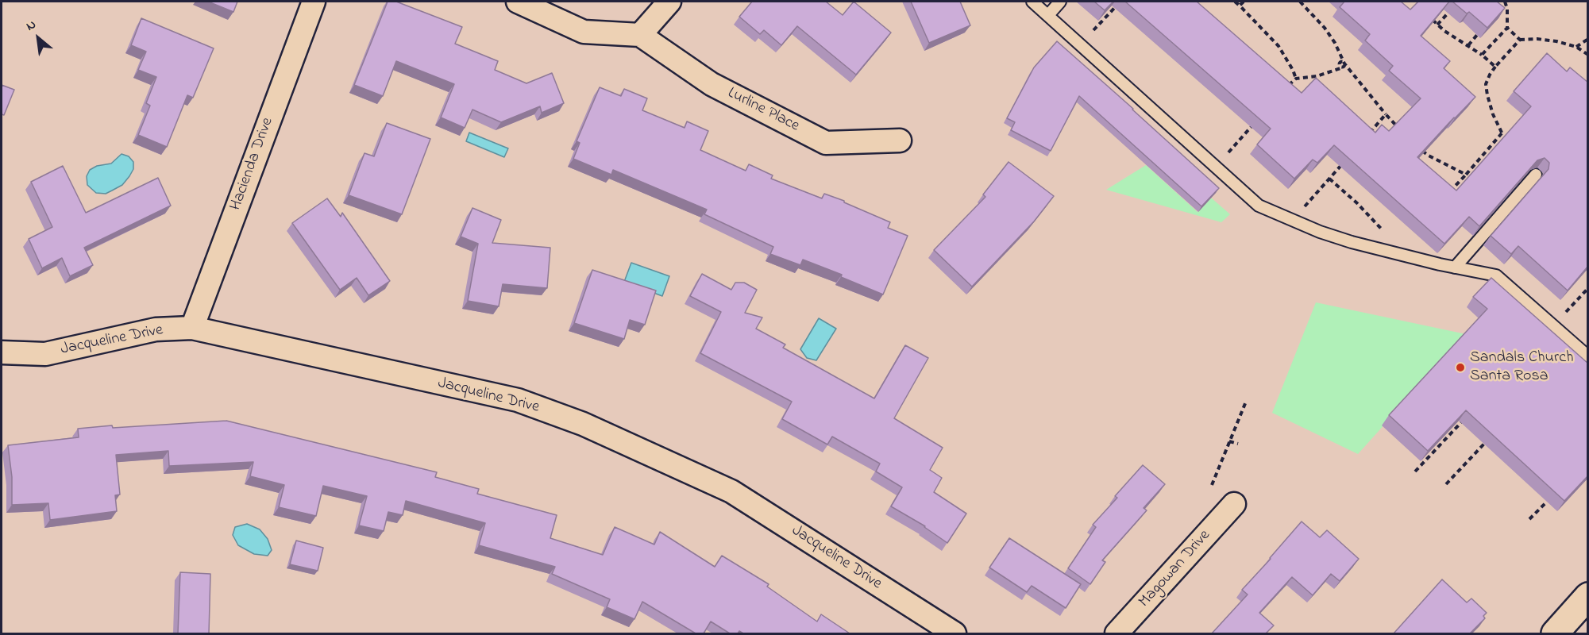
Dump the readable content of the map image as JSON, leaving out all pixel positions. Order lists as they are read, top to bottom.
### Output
{
  "streets": {
    "street": [
      "Lurline Place",
      "Hacienda Drive",
      "Jacqueline Drive",
      "Magowan Drive"
    ]
  },
  "crossings": [
    ["Hacienda Drive", "Jacqueline Drive"]
  ],
  "places": ["Sandals Church Santa Rosa"],
  "north": "top left"
}
